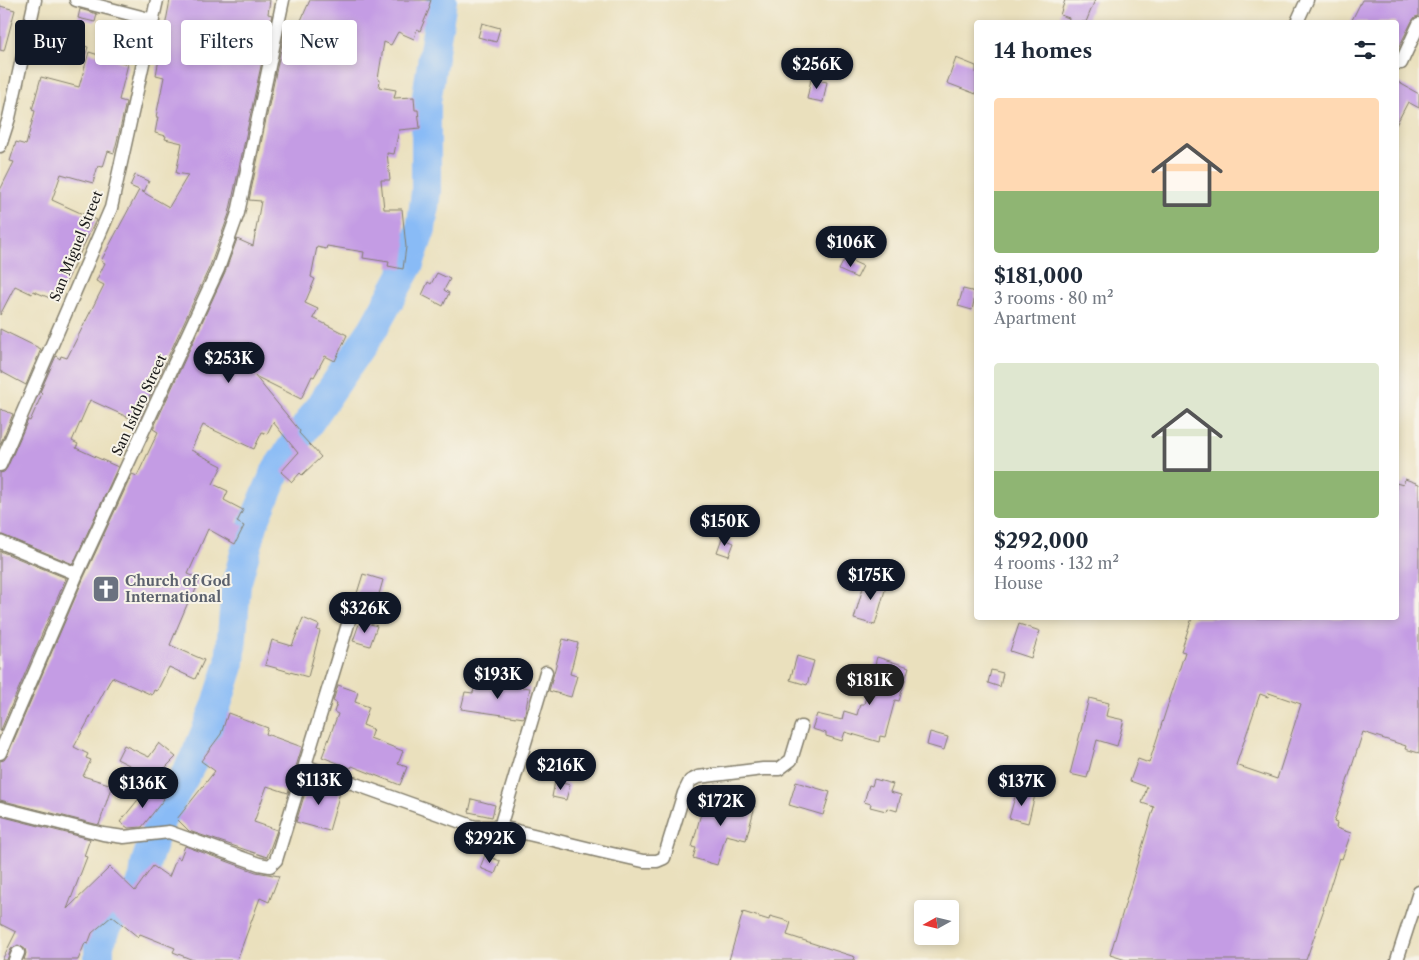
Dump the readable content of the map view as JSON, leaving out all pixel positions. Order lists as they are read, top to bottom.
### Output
{
  "streets": {
    "street": ["San Miguel Street", "San Isidro Street"]
  },
  "places": {
    "church": ["Church of God International"]
  },
  "north": "left",
  "page": {
    "chip": [
      "Buy",
      "Rent",
      "Filters",
      "New"
    ],
    "heading": "14 homes",
    "price": [
      "$256K",
      "$106K",
      "$253K",
      "$150K",
      "$175K",
      "$326K",
      "$193K",
      "$181K",
      "$216K",
      "$113K",
      "$137K",
      "$136K",
      "$172K",
      "$292K"
    ],
    "list": [
      {
        "name": "$181,000",
        "note": "3 rooms · 80 m² · Apartment"
      },
      {
        "name": "$292,000",
        "note": "4 rooms · 132 m² · House"
      }
    ]
  }
}
